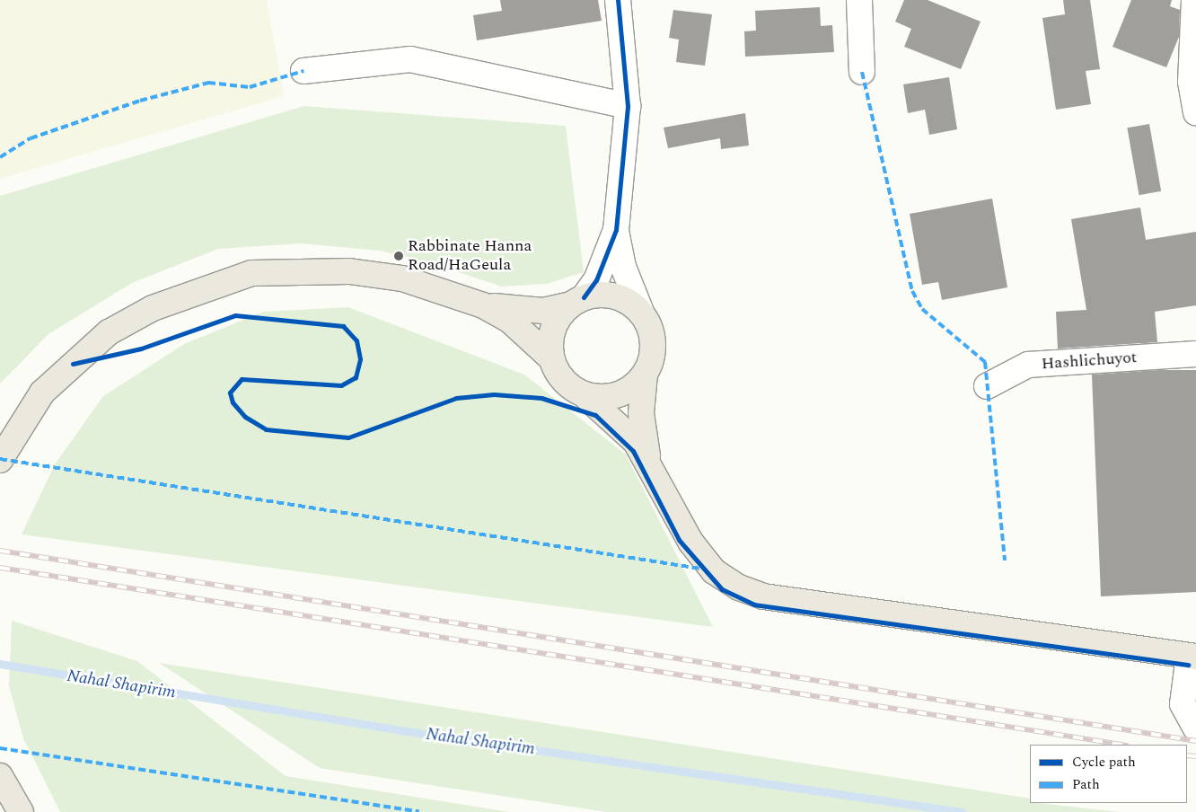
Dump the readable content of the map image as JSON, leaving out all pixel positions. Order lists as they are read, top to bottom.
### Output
{
  "streets": {
    "street": ["Hashlichuyot"]
  },
  "water": ["Nahal Shapirim"],
  "places": ["Rabbinate Hanna Road/HaGeula"],
  "legend": ["Cycle path", "Path"]
}
